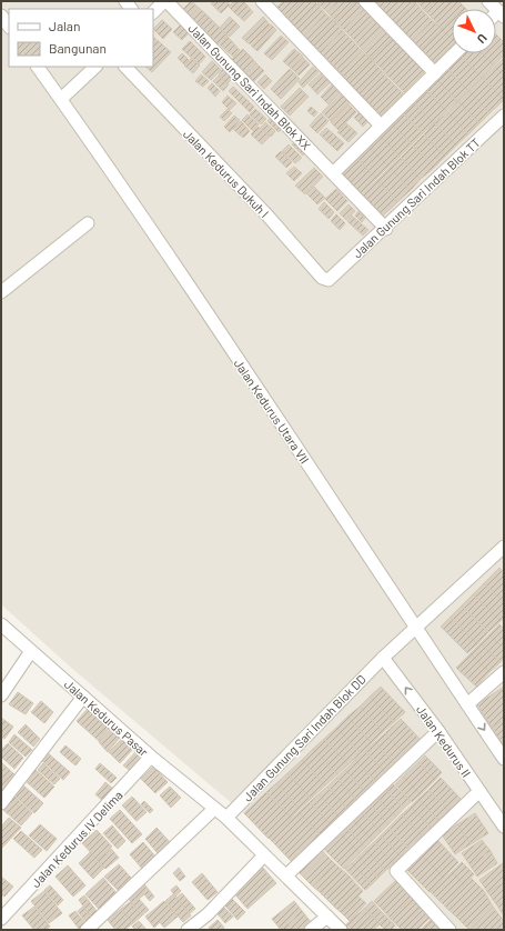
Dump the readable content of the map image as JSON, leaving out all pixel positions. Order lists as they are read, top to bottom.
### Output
{
  "streets": {
    "street": [
      "Jalan Gunung Sari Indah Blok XX",
      "Jalan Kedurus Dukuh I",
      "Jalan Gunung Sari Indah Blok TT",
      "Jalan Kedurus Utara VII",
      "Jalan Kedurus Pasar",
      "Jalan Gunung Sari Indah Blok DD",
      "Jalan Kedurus II",
      "Jalan Kedurus IV Delima"
    ]
  },
  "crossings": [
    ["Jalan Gunung Sari Indah Blok XX", "Jalan Gunung Sari Indah Blok TT"],
    ["Jalan Kedurus Dukuh I", "Jalan Gunung Sari Indah Blok TT"],
    ["Jalan Kedurus Utara VII", "Jalan Gunung Sari Indah Blok DD"],
    ["Jalan Kedurus Pasar", "Jalan Kedurus IV Delima"],
    ["Jalan Gunung Sari Indah Blok DD", "Jalan Kedurus II"]
  ],
  "one_way": ["Jalan Kedurus II"],
  "legend": ["Jalan", "Bangunan"],
  "north": "bottom right"
}
